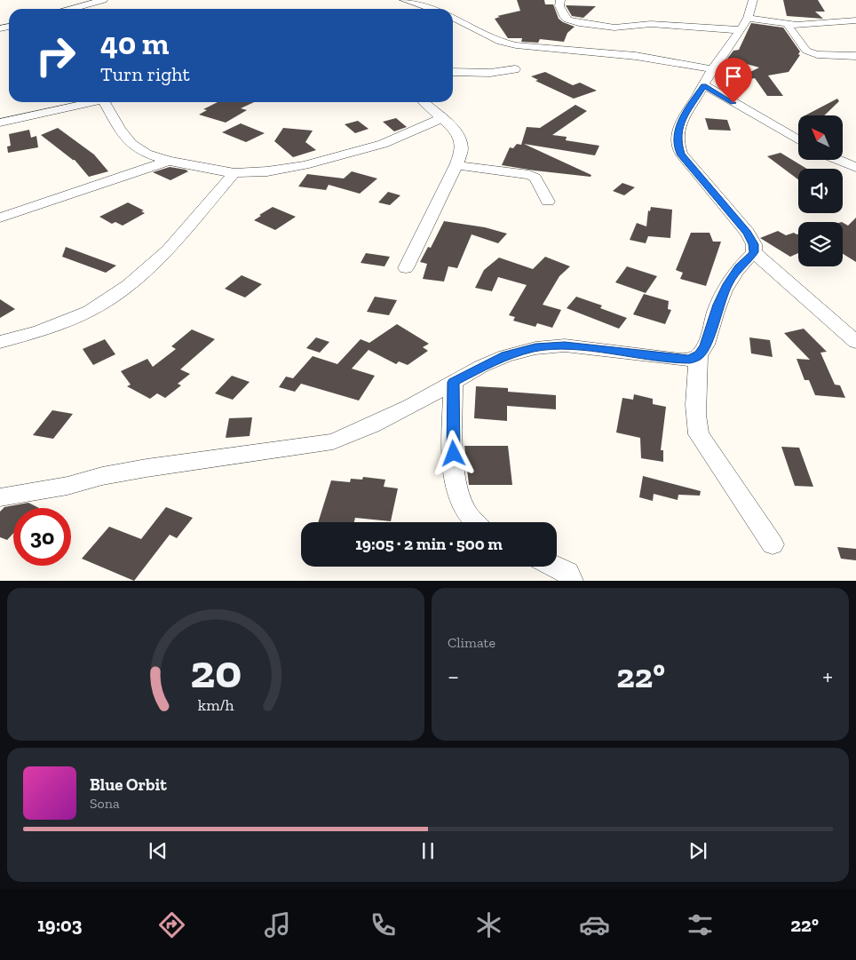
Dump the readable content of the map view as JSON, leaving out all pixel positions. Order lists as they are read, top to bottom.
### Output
{
  "north": "top left",
  "page": {
    "turn": ["40 m", "Turn right"],
    "limit": "30",
    "trip": "19:05 · 2 min · 500 m",
    "tile": "Climate",
    "heat": ["−", "22°", "+"],
    "song": ["Blue Orbit", "Sona"],
    "tabs": ["19:03", "22°"],
    "gauge": ["20", "km/h"]
  }
}
